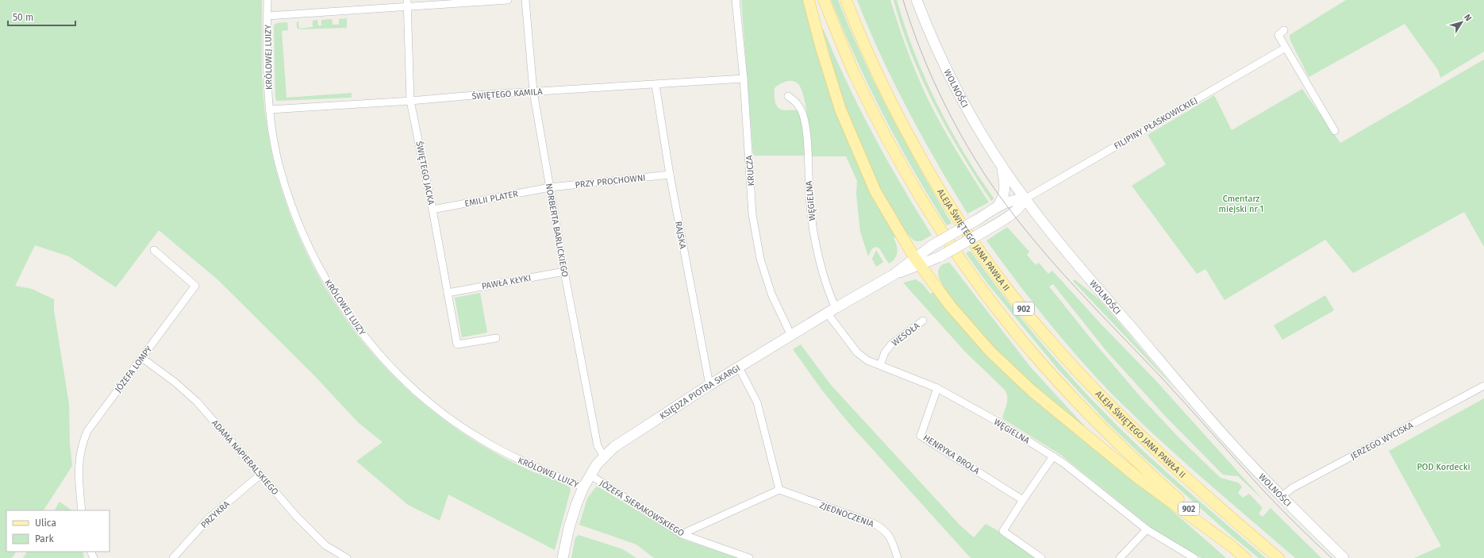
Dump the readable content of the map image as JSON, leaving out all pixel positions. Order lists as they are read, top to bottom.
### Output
{
  "streets": {
    "main road": ["ALEJA ŚWIĘTEGO JANA PAWŁA II", "902"],
    "street": [
      "KRÓLOWEJ LUIZY",
      "WOLNOŚCI",
      "ŚWIĘTEGO KAMILA",
      "FILIPINY PŁASKOWICKIEJ",
      "KRUCZA",
      "ŚWIĘTEGO JACKA",
      "PRZY PROCHOWNI",
      "EMILII PLATER",
      "WĘGIELNA",
      "NORBERTA BARLICKIEGO",
      "RAJSKA",
      "PAWŁA KŁYKI",
      "WESOŁA",
      "JÓZEFA LOMPY",
      "KSIĘDZA PIOTRA SKARGI",
      "JERZEGO WYCISKA",
      "HENRYKA BROLA",
      "ADAMA NAPIERALSKIEGO",
      "JÓZEFA SIERAKOWSKIEGO",
      "PRZYKRA",
      "ZJEDNOCZENIA"
    ]
  },
  "crossings": [
    ["KRÓLOWEJ LUIZY", "ŚWIĘTEGO KAMILA"],
    ["KRÓLOWEJ LUIZY", "KSIĘDZA PIOTRA SKARGI"],
    ["WOLNOŚCI", "FILIPINY PŁASKOWICKIEJ"],
    ["WOLNOŚCI", "KSIĘDZA PIOTRA SKARGI"],
    ["WOLNOŚCI", "JERZEGO WYCISKA"],
    ["ŚWIĘTEGO KAMILA", "KRUCZA"],
    ["ŚWIĘTEGO KAMILA", "ŚWIĘTEGO JACKA"],
    ["ŚWIĘTEGO KAMILA", "NORBERTA BARLICKIEGO"],
    ["ŚWIĘTEGO KAMILA", "RAJSKA"],
    ["FILIPINY PŁASKOWICKIEJ", "KSIĘDZA PIOTRA SKARGI"],
    ["KRUCZA", "KSIĘDZA PIOTRA SKARGI"],
    ["ŚWIĘTEGO JACKA", "EMILII PLATER"],
    ["ŚWIĘTEGO JACKA", "PAWŁA KŁYKI"],
    ["PRZY PROCHOWNI", "EMILII PLATER"],
    ["PRZY PROCHOWNI", "NORBERTA BARLICKIEGO"],
    ["PRZY PROCHOWNI", "RAJSKA"],
    ["EMILII PLATER", "NORBERTA BARLICKIEGO"],
    ["WĘGIELNA", "WESOŁA"],
    ["WĘGIELNA", "KSIĘDZA PIOTRA SKARGI"],
    ["WĘGIELNA", "HENRYKA BROLA"],
    ["NORBERTA BARLICKIEGO", "PAWŁA KŁYKI"],
    ["NORBERTA BARLICKIEGO", "KSIĘDZA PIOTRA SKARGI"],
    ["RAJSKA", "KSIĘDZA PIOTRA SKARGI"],
    ["JÓZEFA LOMPY", "ADAMA NAPIERALSKIEGO"],
    ["KSIĘDZA PIOTRA SKARGI", "JÓZEFA SIERAKOWSKIEGO"],
    ["ADAMA NAPIERALSKIEGO", "PRZYKRA"]
  ],
  "parks": ["Cmentarz miejski nr 1", "POD Kordecki"],
  "legend": ["Ulica", "Park"],
  "scale_bar": "50 m",
  "north": "top right"
}
